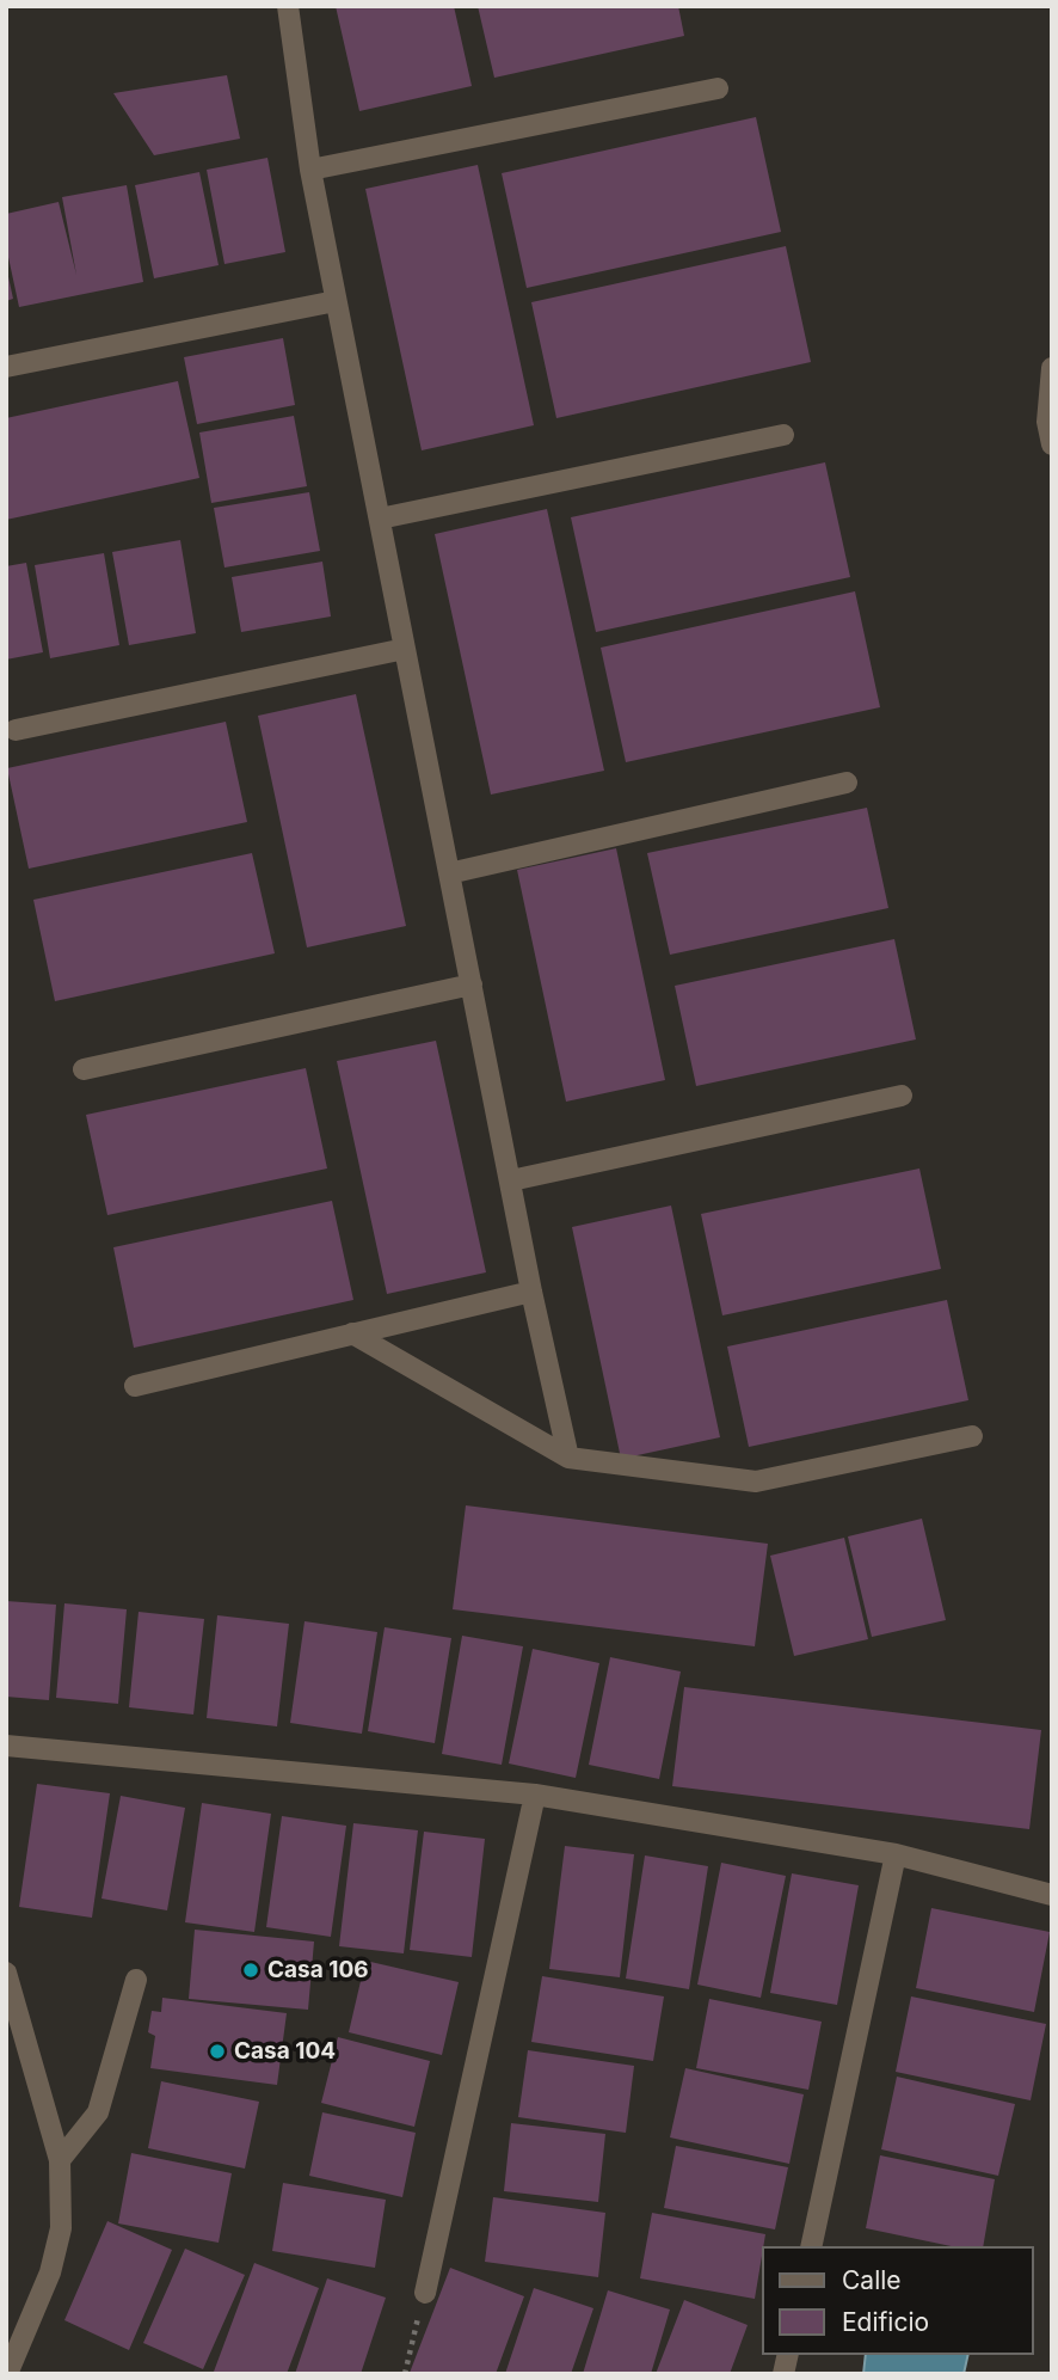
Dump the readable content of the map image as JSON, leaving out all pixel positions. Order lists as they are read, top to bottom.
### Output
{
  "places": ["Casa 106", "Casa 104"],
  "legend": ["Calle", "Edificio"]
}
